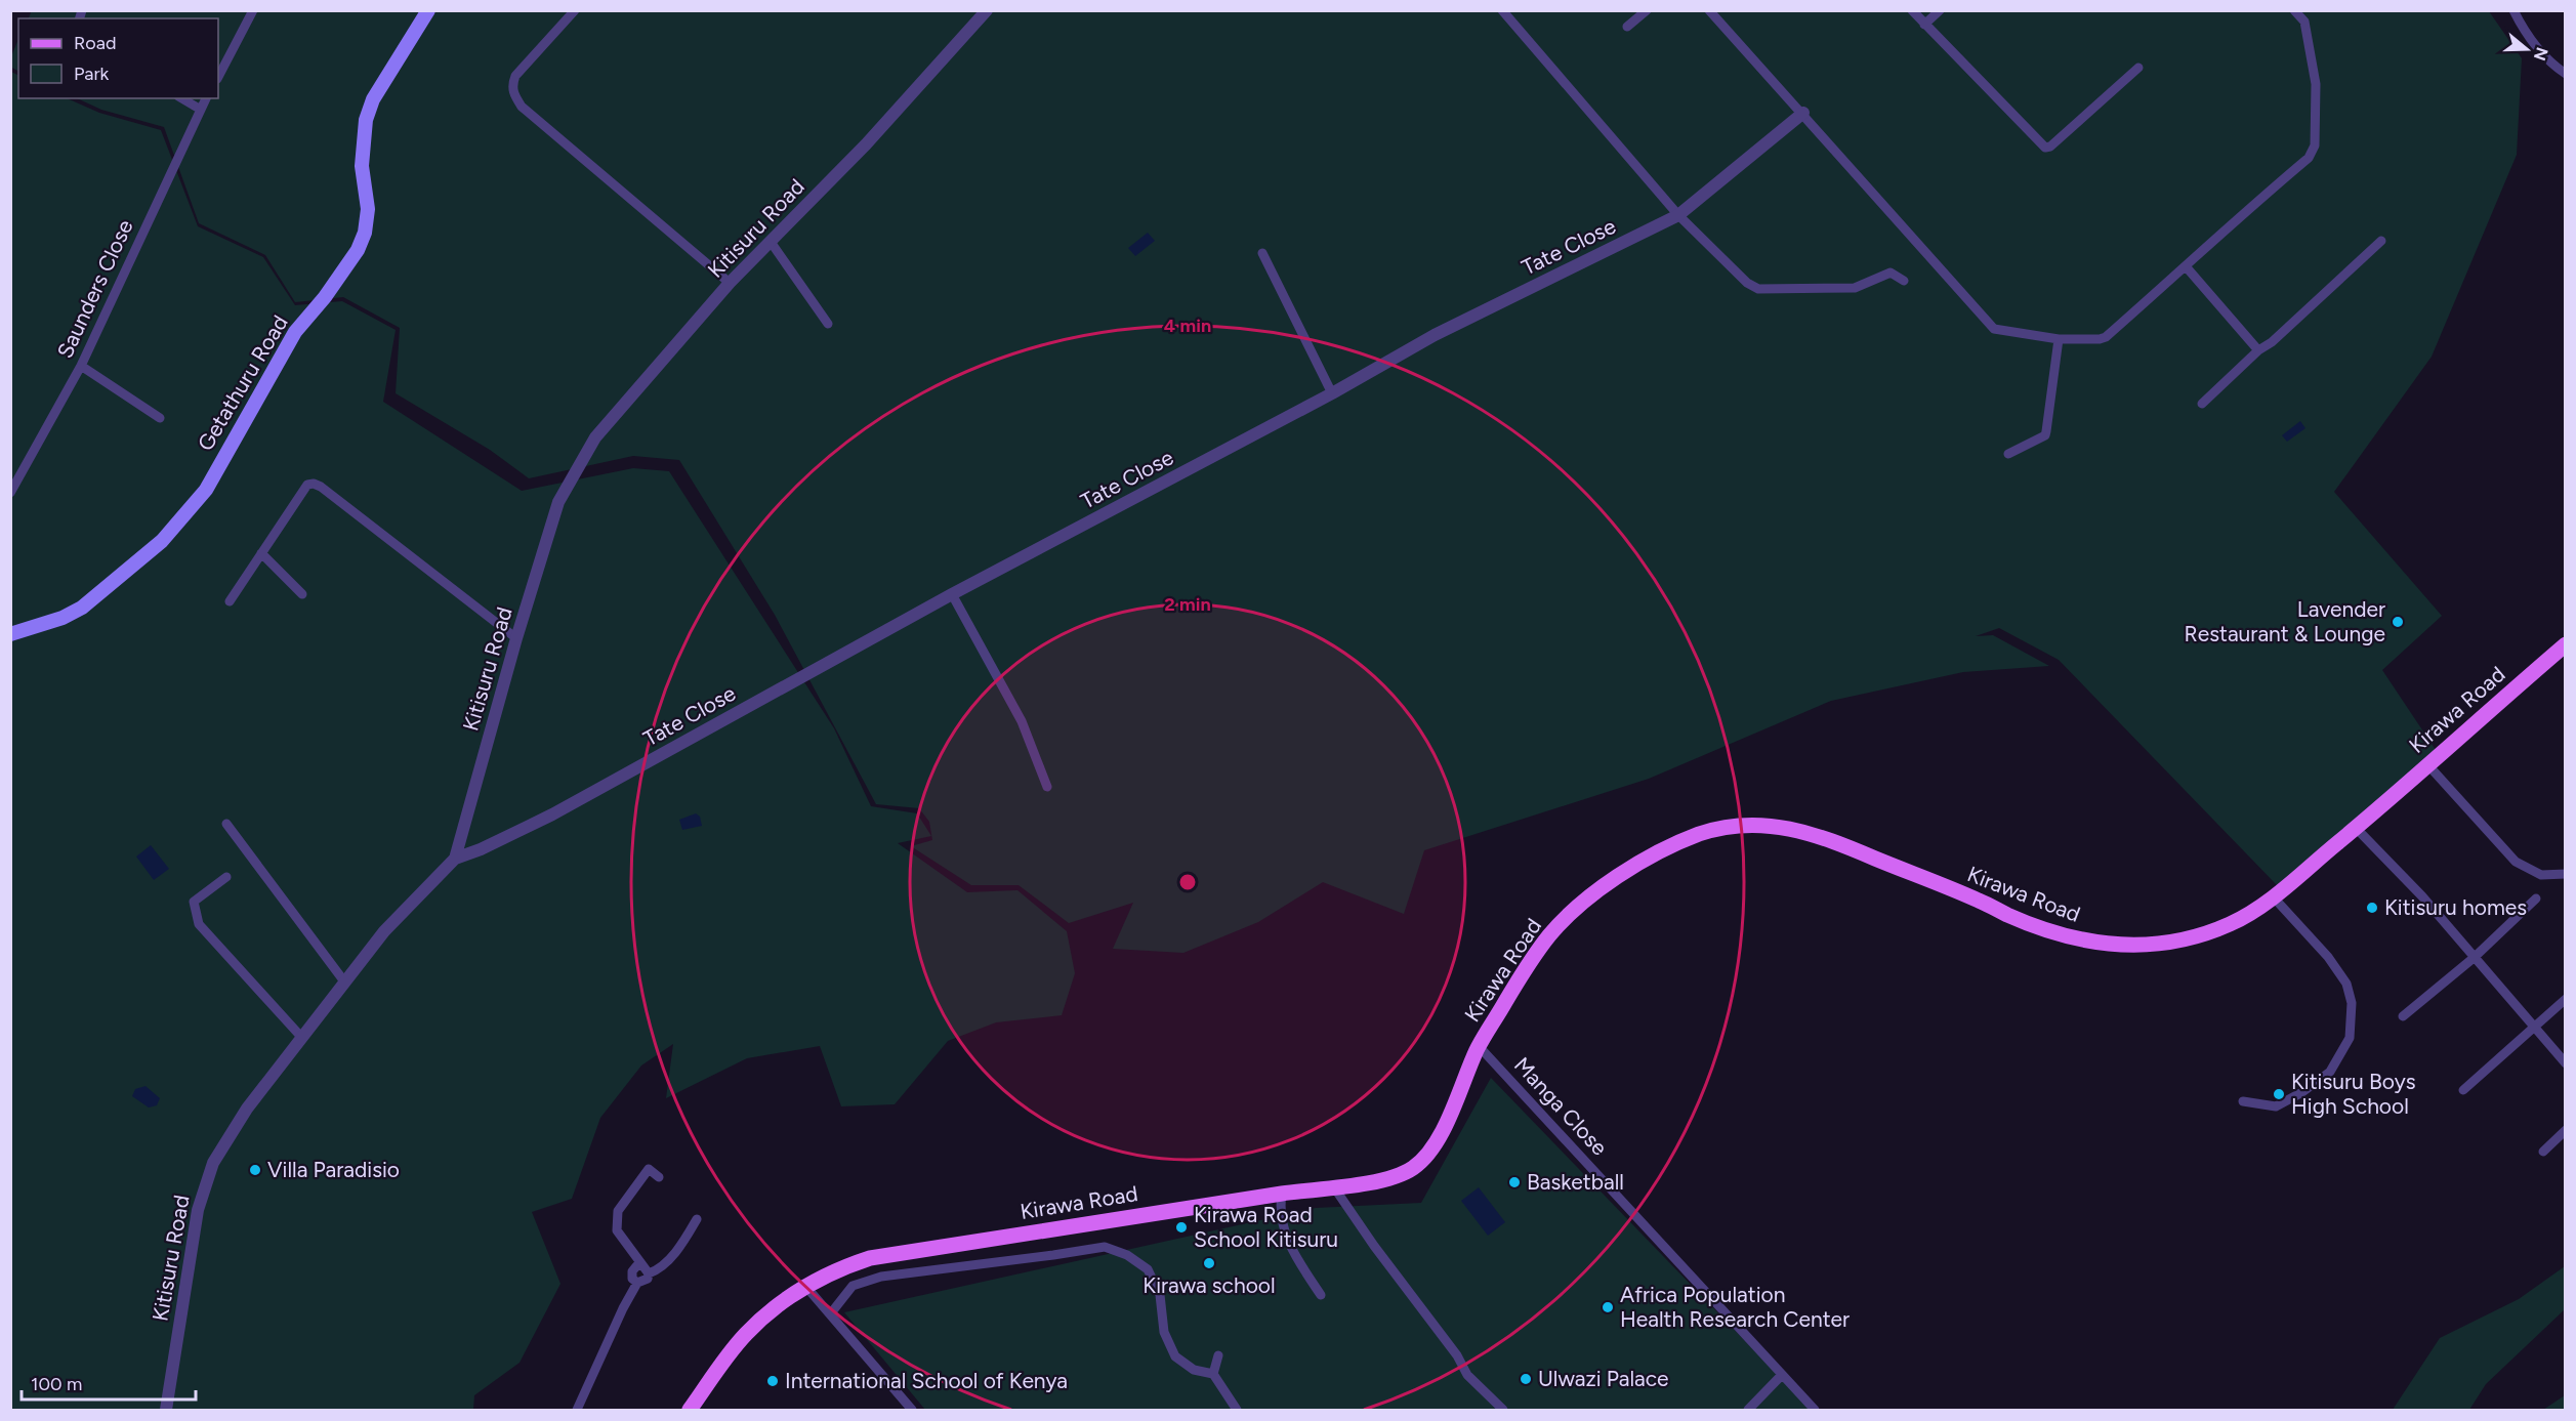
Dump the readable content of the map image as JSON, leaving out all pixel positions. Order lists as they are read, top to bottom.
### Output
{
  "streets": {
    "main road": ["Getathuru Road", "Kirawa Road"],
    "street": [
      "Kitisuru Road",
      "Tate Close",
      "Saunders Close",
      "Manga Close"
    ]
  },
  "crossings": [
    ["Kitisuru Road", "Tate Close"],
    ["Kirawa Road", "Manga Close"]
  ],
  "places": [
    "Lavender Restaurant & Lounge",
    "Kitisuru homes",
    "Kitisuru Boys High School",
    "Villa Paradisio",
    "Basketball",
    "Kirawa Road School Kitisuru",
    "Kirawa school",
    "Africa Population Health Research Center",
    "Ulwazi Palace",
    "International School of Kenya"
  ],
  "legend": ["Road", "Park"],
  "scale_bar": "100 m",
  "north": "right",
  "rings": ["4 min", "2 min"]
}
